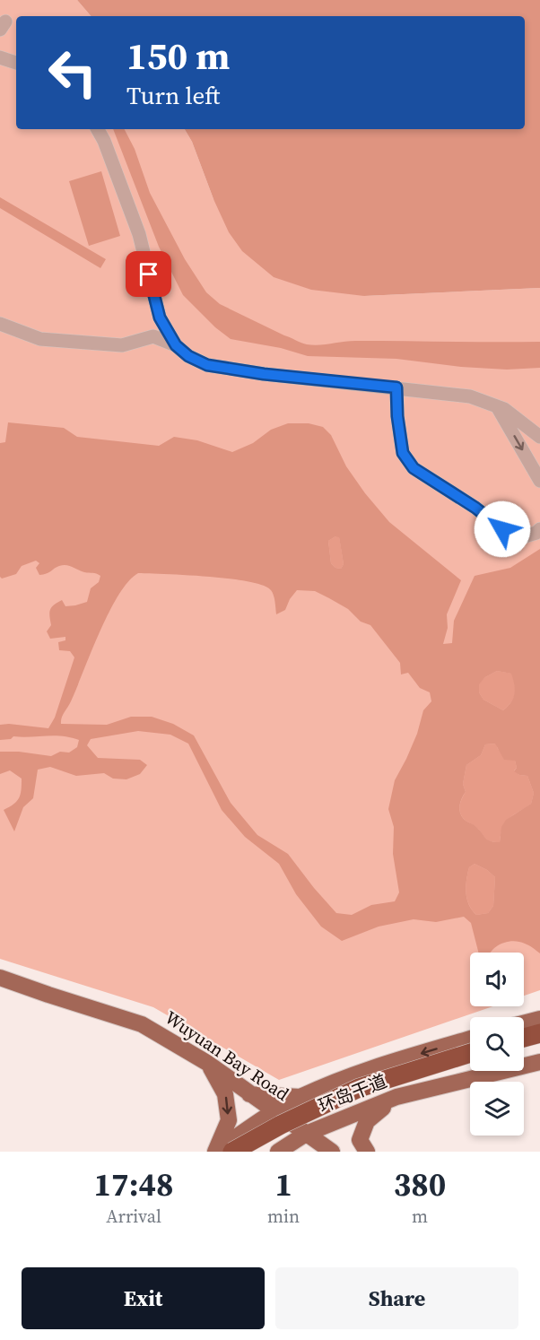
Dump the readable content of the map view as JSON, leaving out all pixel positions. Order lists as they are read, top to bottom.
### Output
{
  "streets": {
    "highway": ["环岛干道"],
    "main road": ["Wuyuan Bay Road"]
  },
  "page": {
    "turn": ["150 m", "Turn left"],
    "eta": [
      "17:48",
      "Arrival",
      "1",
      "min",
      "380",
      "m"
    ],
    "buttons": ["Exit", "Share"]
  }
}
